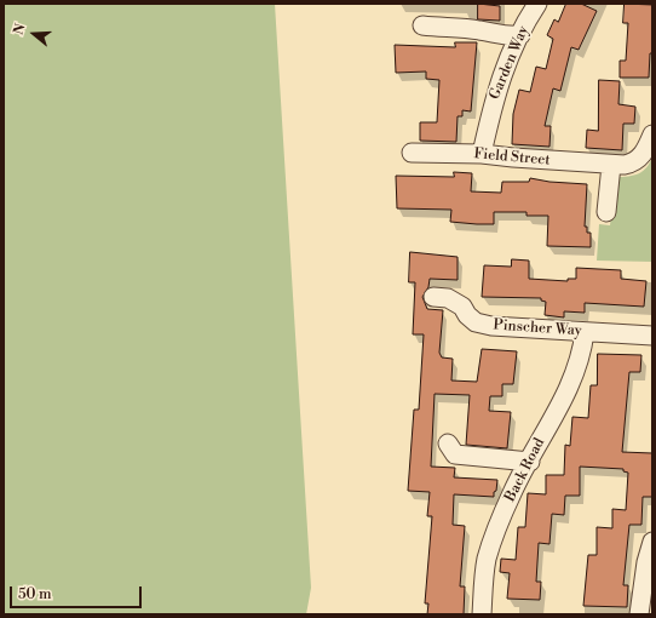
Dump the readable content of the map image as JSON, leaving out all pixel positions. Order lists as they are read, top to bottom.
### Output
{
  "streets": {
    "street": [
      "Garden Way",
      "Field Street",
      "Pinscher Way",
      "Back Road"
    ]
  },
  "crossings": [
    ["Garden Way", "Field Street"],
    ["Pinscher Way", "Back Road"]
  ],
  "scale_bar": "50 m",
  "north": "left"
}
